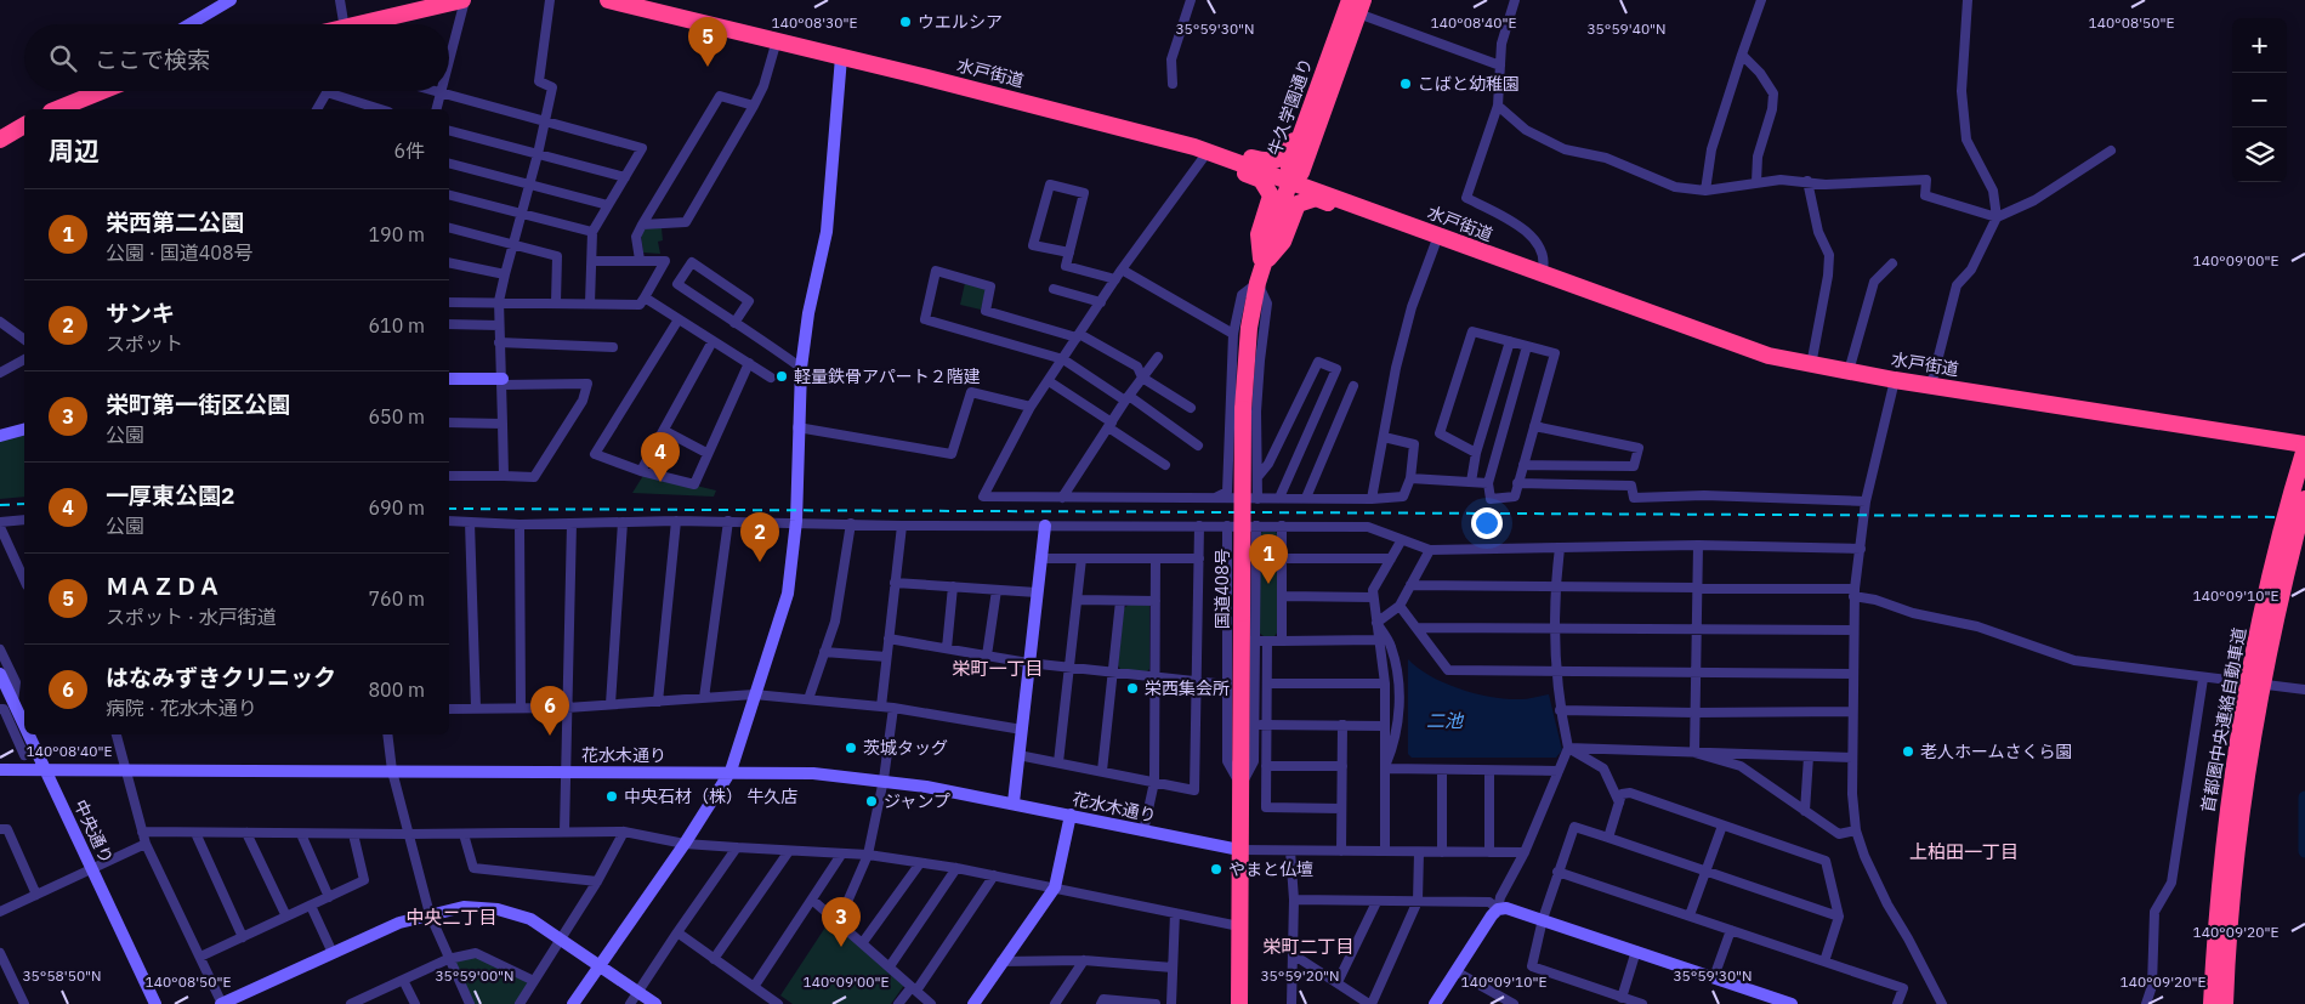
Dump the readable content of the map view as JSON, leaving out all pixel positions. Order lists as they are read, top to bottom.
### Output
{
  "streets": {
    "highway": [
      "水戸街道",
      "牛久学園通り",
      "国道408号",
      "首都圏中央連絡自動車道"
    ],
    "street": ["花水木通り", "中央通り"]
  },
  "crossings": [
    ["水戸街道", "牛久学園通り"],
    ["水戸街道", "国道408号"],
    ["水戸街道", "首都圏中央連絡自動車道"],
    ["牛久学園通り", "国道408号"],
    ["国道408号", "花水木通り"],
    ["花水木通り", "中央通り"]
  ],
  "districts": [
    "栄町一丁目",
    "上柏田一丁目",
    "中央二丁目",
    "栄町二丁目"
  ],
  "water": ["二池"],
  "places": [
    "ウエルシア",
    "こばと幼稚園",
    "軽量鉄骨アパート２階建",
    "栄西集会所",
    "茨城タッグ",
    "老人ホームさくら園",
    "中央石材（株） 牛久店",
    "ジャンプ",
    "やまと仏壇"
  ],
  "page": {
    "pins": [
      "5",
      "4",
      "2",
      "1",
      "6",
      "3"
    ],
    "map_buttons": ["+", "−"],
    "search": "ここで検索",
    "heading": ["周辺", "6件"],
    "list": [
      {
        "mark": "1",
        "name": "栄西第二公園",
        "note": "公園 · 国道408号",
        "value": "190 m"
      },
      {
        "mark": "2",
        "name": "サンキ",
        "note": "スポット",
        "value": "610 m"
      },
      {
        "mark": "3",
        "name": "栄町第一街区公園",
        "note": "公園",
        "value": "650 m"
      },
      {
        "mark": "4",
        "name": "一厚東公園2",
        "note": "公園",
        "value": "690 m"
      },
      {
        "mark": "5",
        "name": "ＭＡＺＤＡ",
        "note": "スポット · 水戸街道",
        "value": "760 m"
      },
      {
        "mark": "6",
        "name": "はなみずきクリニック",
        "note": "病院 · 花水木通り",
        "value": "800 m"
      }
    ]
  },
  "coordinates": [
    "140°08'30\"E",
    "140°08'40\"E",
    "140°08'50\"E",
    "35°59'30\"N",
    "35°59'40\"N",
    "140°09'00\"E",
    "140°09'10\"E",
    "140°09'20\"E",
    "35°58'50\"N",
    "35°59'00\"N",
    "35°59'20\"N"
  ]
}
